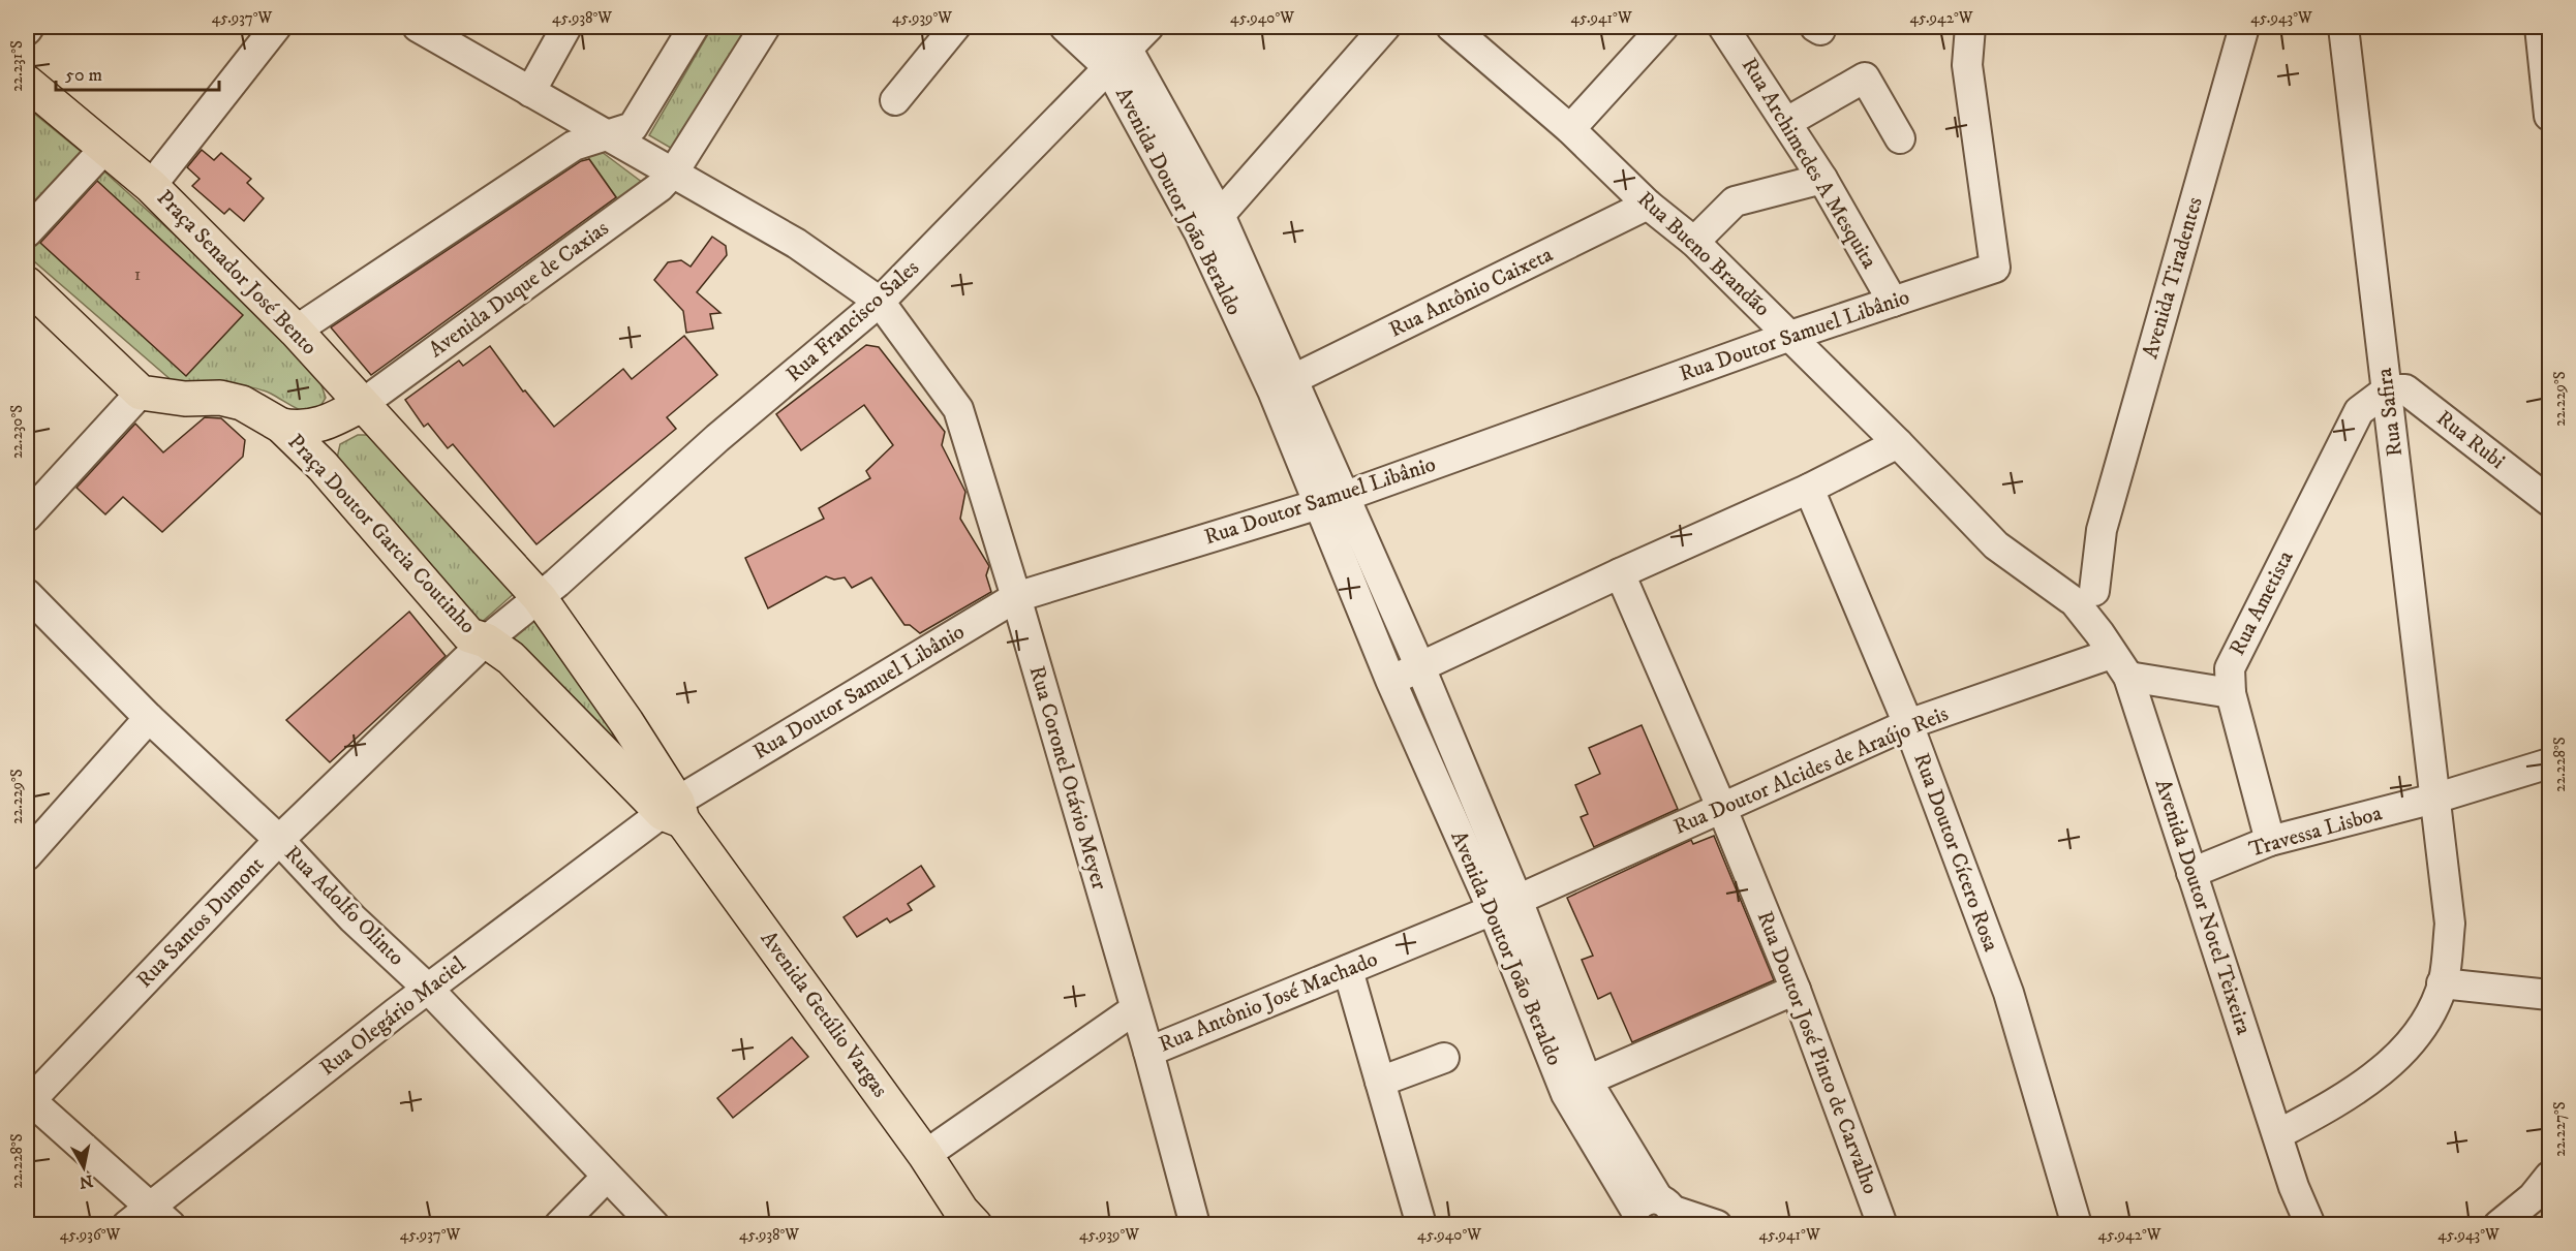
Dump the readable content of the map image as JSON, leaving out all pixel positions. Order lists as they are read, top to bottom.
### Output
{
  "streets": {
    "main road": ["Praça Senador José Bento", "Praça Doutor Garcia Coutinho", "Avenida Getúlio Vargas"],
    "street": [
      "Rua Archimedes A Mesquita",
      "Avenida Doutor João Beraldo",
      "Rua Bueno Brandão",
      "Avenida Tiradentes",
      "Avenida Duque de Caxias",
      "Rua Antônio Caixeta",
      "Rua Francisco Sales",
      "Rua Doutor Samuel Libânio",
      "Rua Safira",
      "Rua Rubi",
      "Rua Ametista",
      "Rua Doutor Alcides de Araújo Reis",
      "Rua Coronel Otávio Meyer",
      "Travessa Lisboa",
      "Rua Doutor Cícero Rosa",
      "Rua Adolfo Olinto",
      "Avenida Doutor Notel Teixeira",
      "Rua Santos Dumont",
      "Rua Antônio José Machado",
      "Rua Olegário Maciel",
      "Rua Doutor José Pinto de Carvalho"
    ]
  },
  "crossings": [
    ["Rua Archimedes A Mesquita", "Rua Doutor Samuel Libânio"],
    ["Avenida Doutor João Beraldo", "Rua Antônio Caixeta"],
    ["Avenida Doutor João Beraldo", "Rua Francisco Sales"],
    ["Avenida Doutor João Beraldo", "Rua Doutor Samuel Libânio"],
    ["Avenida Doutor João Beraldo", "Rua Doutor Alcides de Araújo Reis"],
    ["Avenida Doutor João Beraldo", "Rua Antônio José Machado"],
    ["Rua Bueno Brandão", "Avenida Tiradentes"],
    ["Rua Bueno Brandão", "Rua Antônio Caixeta"],
    ["Rua Bueno Brandão", "Rua Doutor Samuel Libânio"],
    ["Rua Bueno Brandão", "Avenida Doutor Notel Teixeira"],
    ["Praça Senador José Bento", "Avenida Duque de Caxias"],
    ["Avenida Tiradentes", "Avenida Doutor Notel Teixeira"],
    ["Avenida Duque de Caxias", "Rua Coronel Otávio Meyer"],
    ["Rua Francisco Sales", "Praça Doutor Garcia Coutinho"],
    ["Rua Francisco Sales", "Rua Coronel Otávio Meyer"],
    ["Rua Francisco Sales", "Avenida Getúlio Vargas"],
    ["Rua Doutor Samuel Libânio", "Rua Coronel Otávio Meyer"],
    ["Rua Doutor Samuel Libânio", "Avenida Getúlio Vargas"],
    ["Rua Doutor Samuel Libânio", "Rua Olegário Maciel"],
    ["Rua Safira", "Rua Rubi"],
    ["Rua Safira", "Rua Ametista"],
    ["Rua Safira", "Travessa Lisboa"],
    ["Rua Safira", "Avenida Doutor Notel Teixeira"],
    ["Rua Rubi", "Rua Ametista"],
    ["Praça Doutor Garcia Coutinho", "Rua Santos Dumont"],
    ["Praça Doutor Garcia Coutinho", "Avenida Getúlio Vargas"],
    ["Rua Ametista", "Travessa Lisboa"],
    ["Rua Doutor Alcides de Araújo Reis", "Rua Doutor Cícero Rosa"],
    ["Rua Doutor Alcides de Araújo Reis", "Avenida Doutor Notel Teixeira"],
    ["Rua Doutor Alcides de Araújo Reis", "Rua Antônio José Machado"],
    ["Rua Doutor Alcides de Araújo Reis", "Rua Doutor José Pinto de Carvalho"],
    ["Rua Coronel Otávio Meyer", "Rua Antônio José Machado"],
    ["Travessa Lisboa", "Avenida Doutor Notel Teixeira"],
    ["Rua Adolfo Olinto", "Rua Santos Dumont"],
    ["Rua Adolfo Olinto", "Rua Olegário Maciel"],
    ["Rua Santos Dumont", "Avenida Getúlio Vargas"],
    ["Avenida Getúlio Vargas", "Rua Olegário Maciel"]
  ],
  "house_numbers": ["1"],
  "scale_bar": "50 m",
  "north": "bottom",
  "coordinates": [
    "45.937°W",
    "45.938°W",
    "45.939°W",
    "45.940°W",
    "45.941°W",
    "45.942°W",
    "45.943°W",
    "22.231°S",
    "22.229°S",
    "22.230°S",
    "22.228°S",
    "22.227°S",
    "45.936°W"
  ]
}
